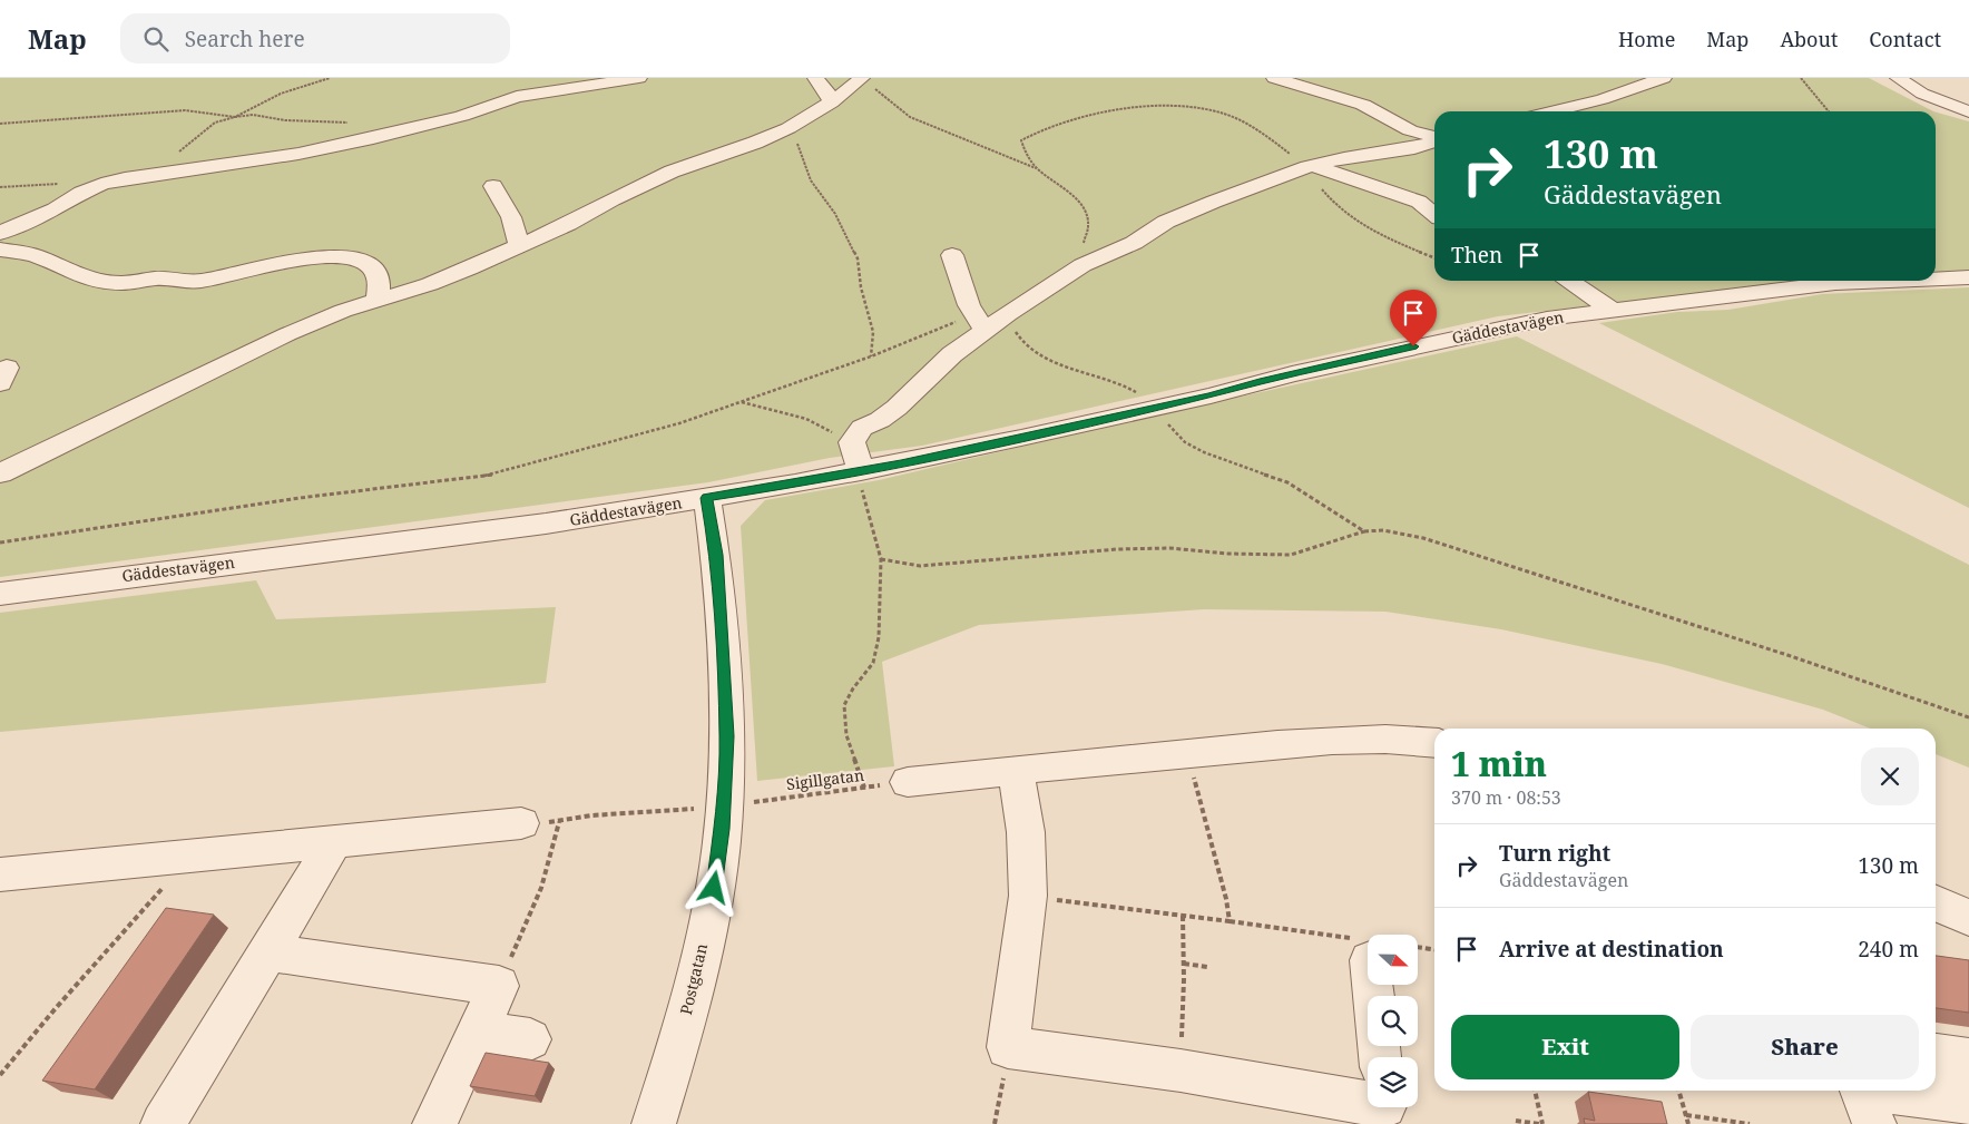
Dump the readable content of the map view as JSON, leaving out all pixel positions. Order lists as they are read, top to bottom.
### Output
{
  "streets": {
    "street": ["Gäddestavägen", "Postgatan"],
    "path": ["Sigillgatan"]
  },
  "crossings": [
    ["Gäddestavägen", "Postgatan"]
  ],
  "north": "right",
  "page": {
    "header": "Map",
    "search": "Search here",
    "nav": [
      "Home",
      "Map",
      "About",
      "Contact"
    ],
    "turn": ["130 m", "Gäddestavägen"],
    "then": "Then",
    "heading": ["1 min", "370 m · 08:53"],
    "list": [
      {
        "name": "Turn right",
        "note": "Gäddestavägen",
        "value": "130 m"
      },
      {
        "name": "Arrive at destination",
        "value": "240 m"
      }
    ],
    "buttons": ["Exit", "Share"]
  }
}
